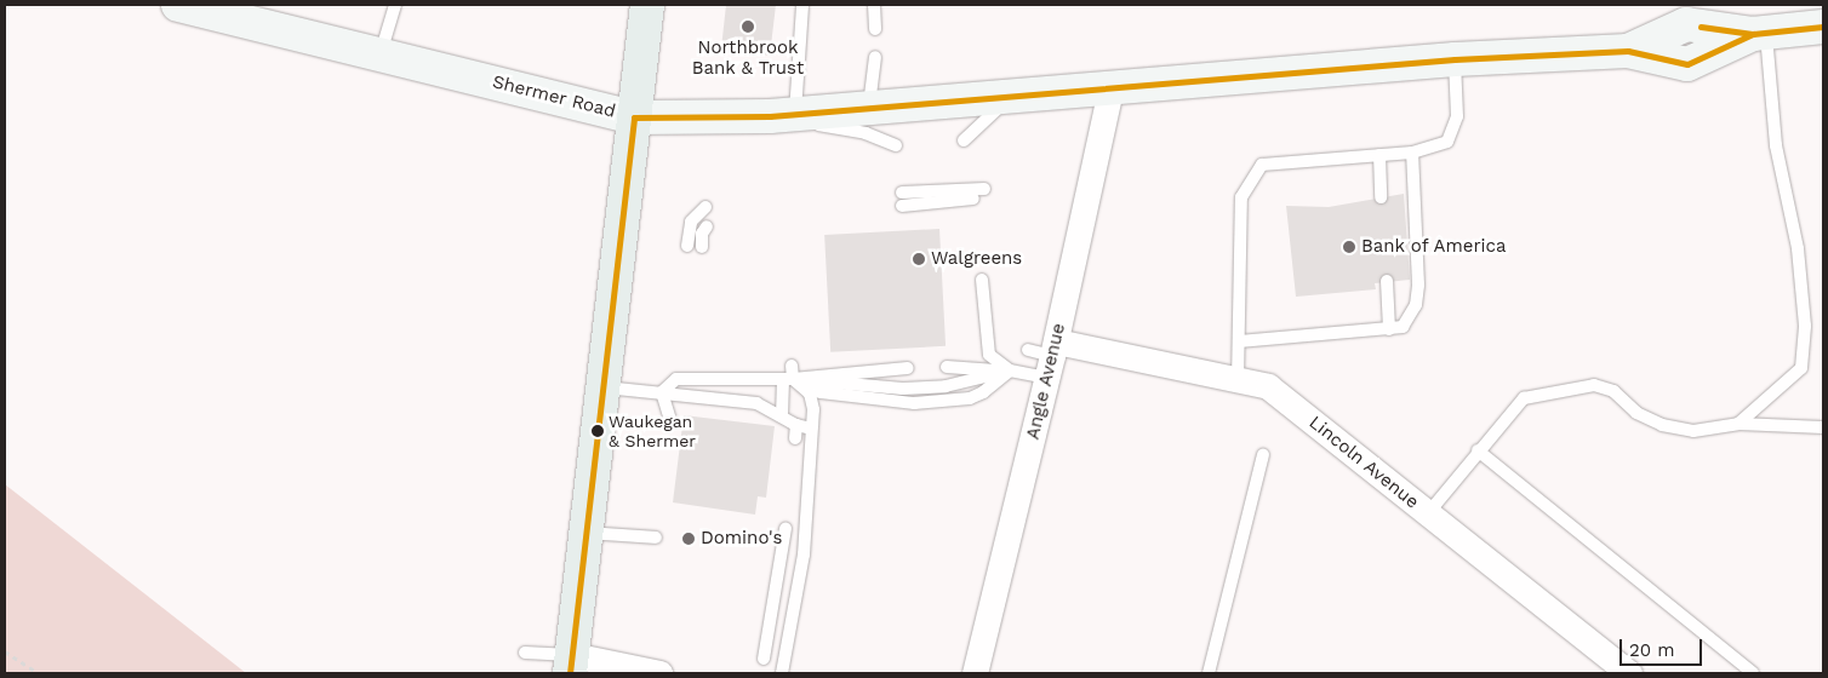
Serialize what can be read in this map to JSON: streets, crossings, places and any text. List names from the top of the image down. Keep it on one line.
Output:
{"streets":{"main road":["Shermer Road"],"street":["Angle Avenue","Lincoln Avenue"]},"crossings":[["Shermer Road","Angle Avenue"],["Angle Avenue","Lincoln Avenue"]],"places":["Northbrook Bank & Trust","Bank of America","Walgreens","Waukegan & Shermer","Domino's"],"scale_bar":"20 m"}
